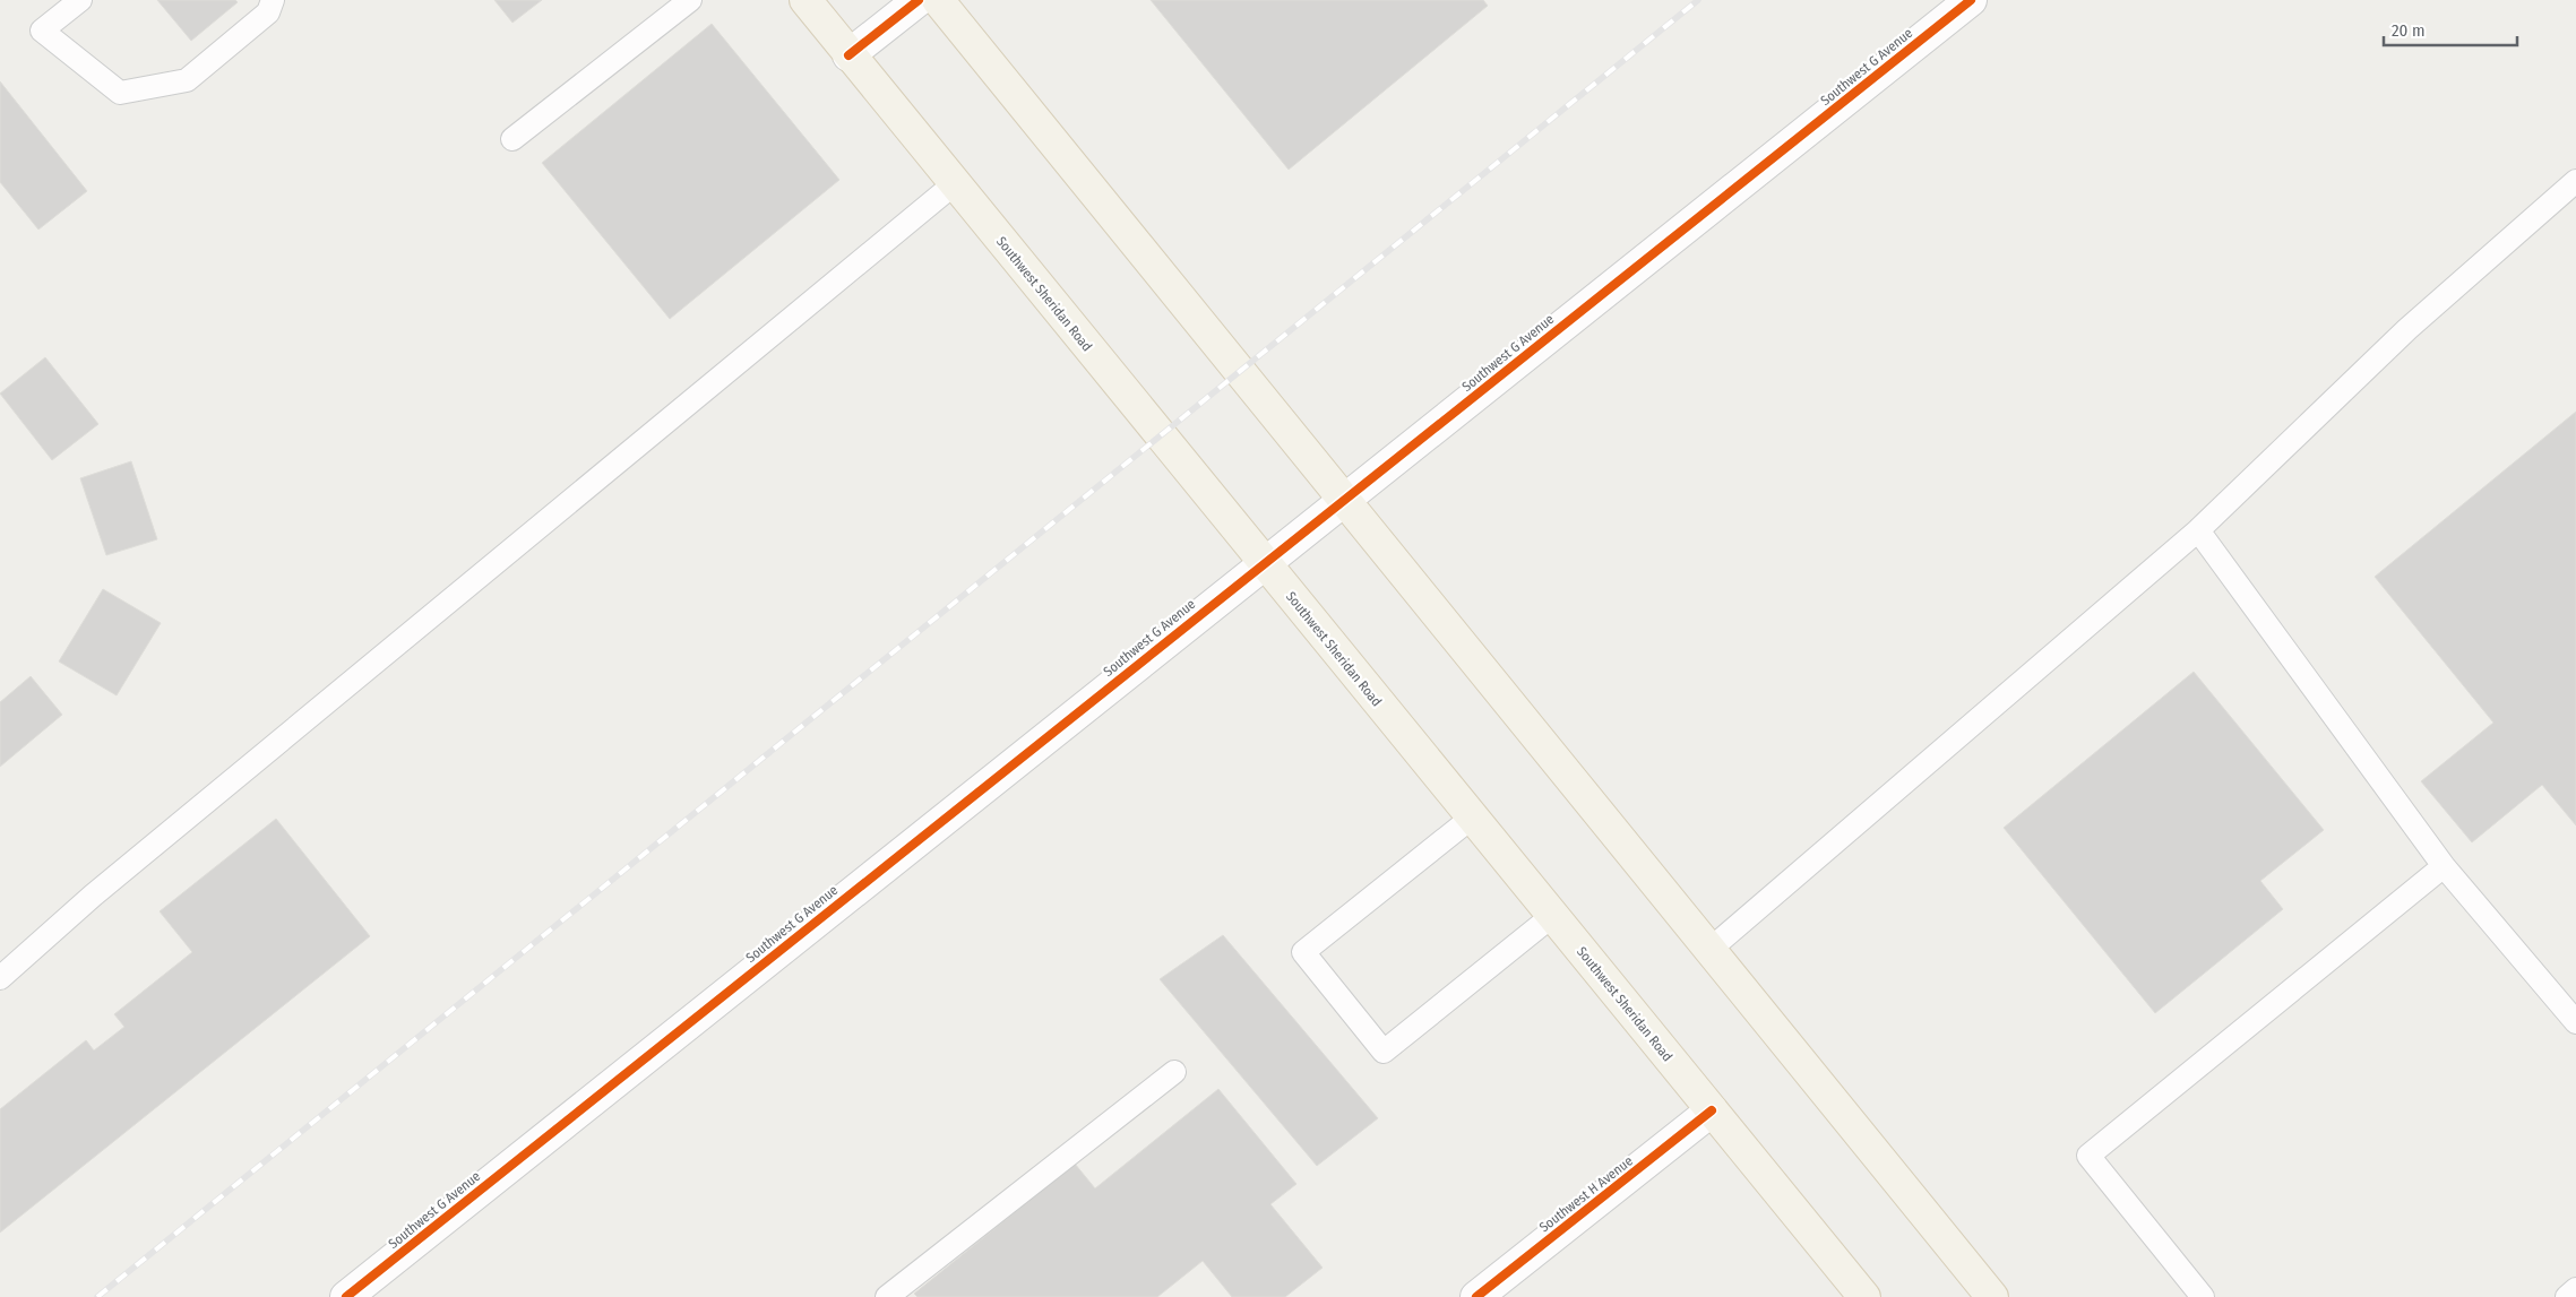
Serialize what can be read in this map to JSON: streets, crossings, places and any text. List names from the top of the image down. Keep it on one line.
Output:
{"streets":{"main road":["Southwest Sheridan Road"],"street":["Southwest G Avenue","Southwest H Avenue"]},"crossings":[["Southwest G Avenue","Southwest Sheridan Road"],["Southwest Sheridan Road","Southwest H Avenue"]],"scale_bar":"20 m"}
